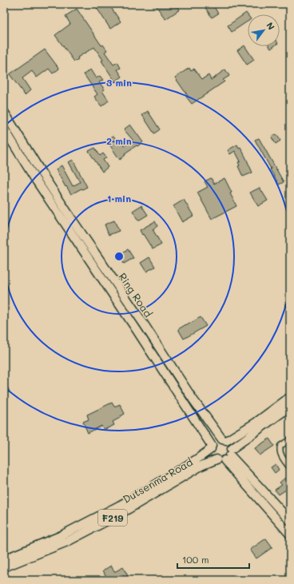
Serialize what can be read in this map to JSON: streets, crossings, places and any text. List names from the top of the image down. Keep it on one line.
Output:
{"streets":{"main road":["Ring Road","Dutsenma Road","F219"]},"crossings":[["Ring Road","Dutsenma Road"],["Ring Road","F219"],["Dutsenma Road","F219"]],"scale_bar":"100 m","north":"top right","rings":["3 min","2 min","1 min"]}
